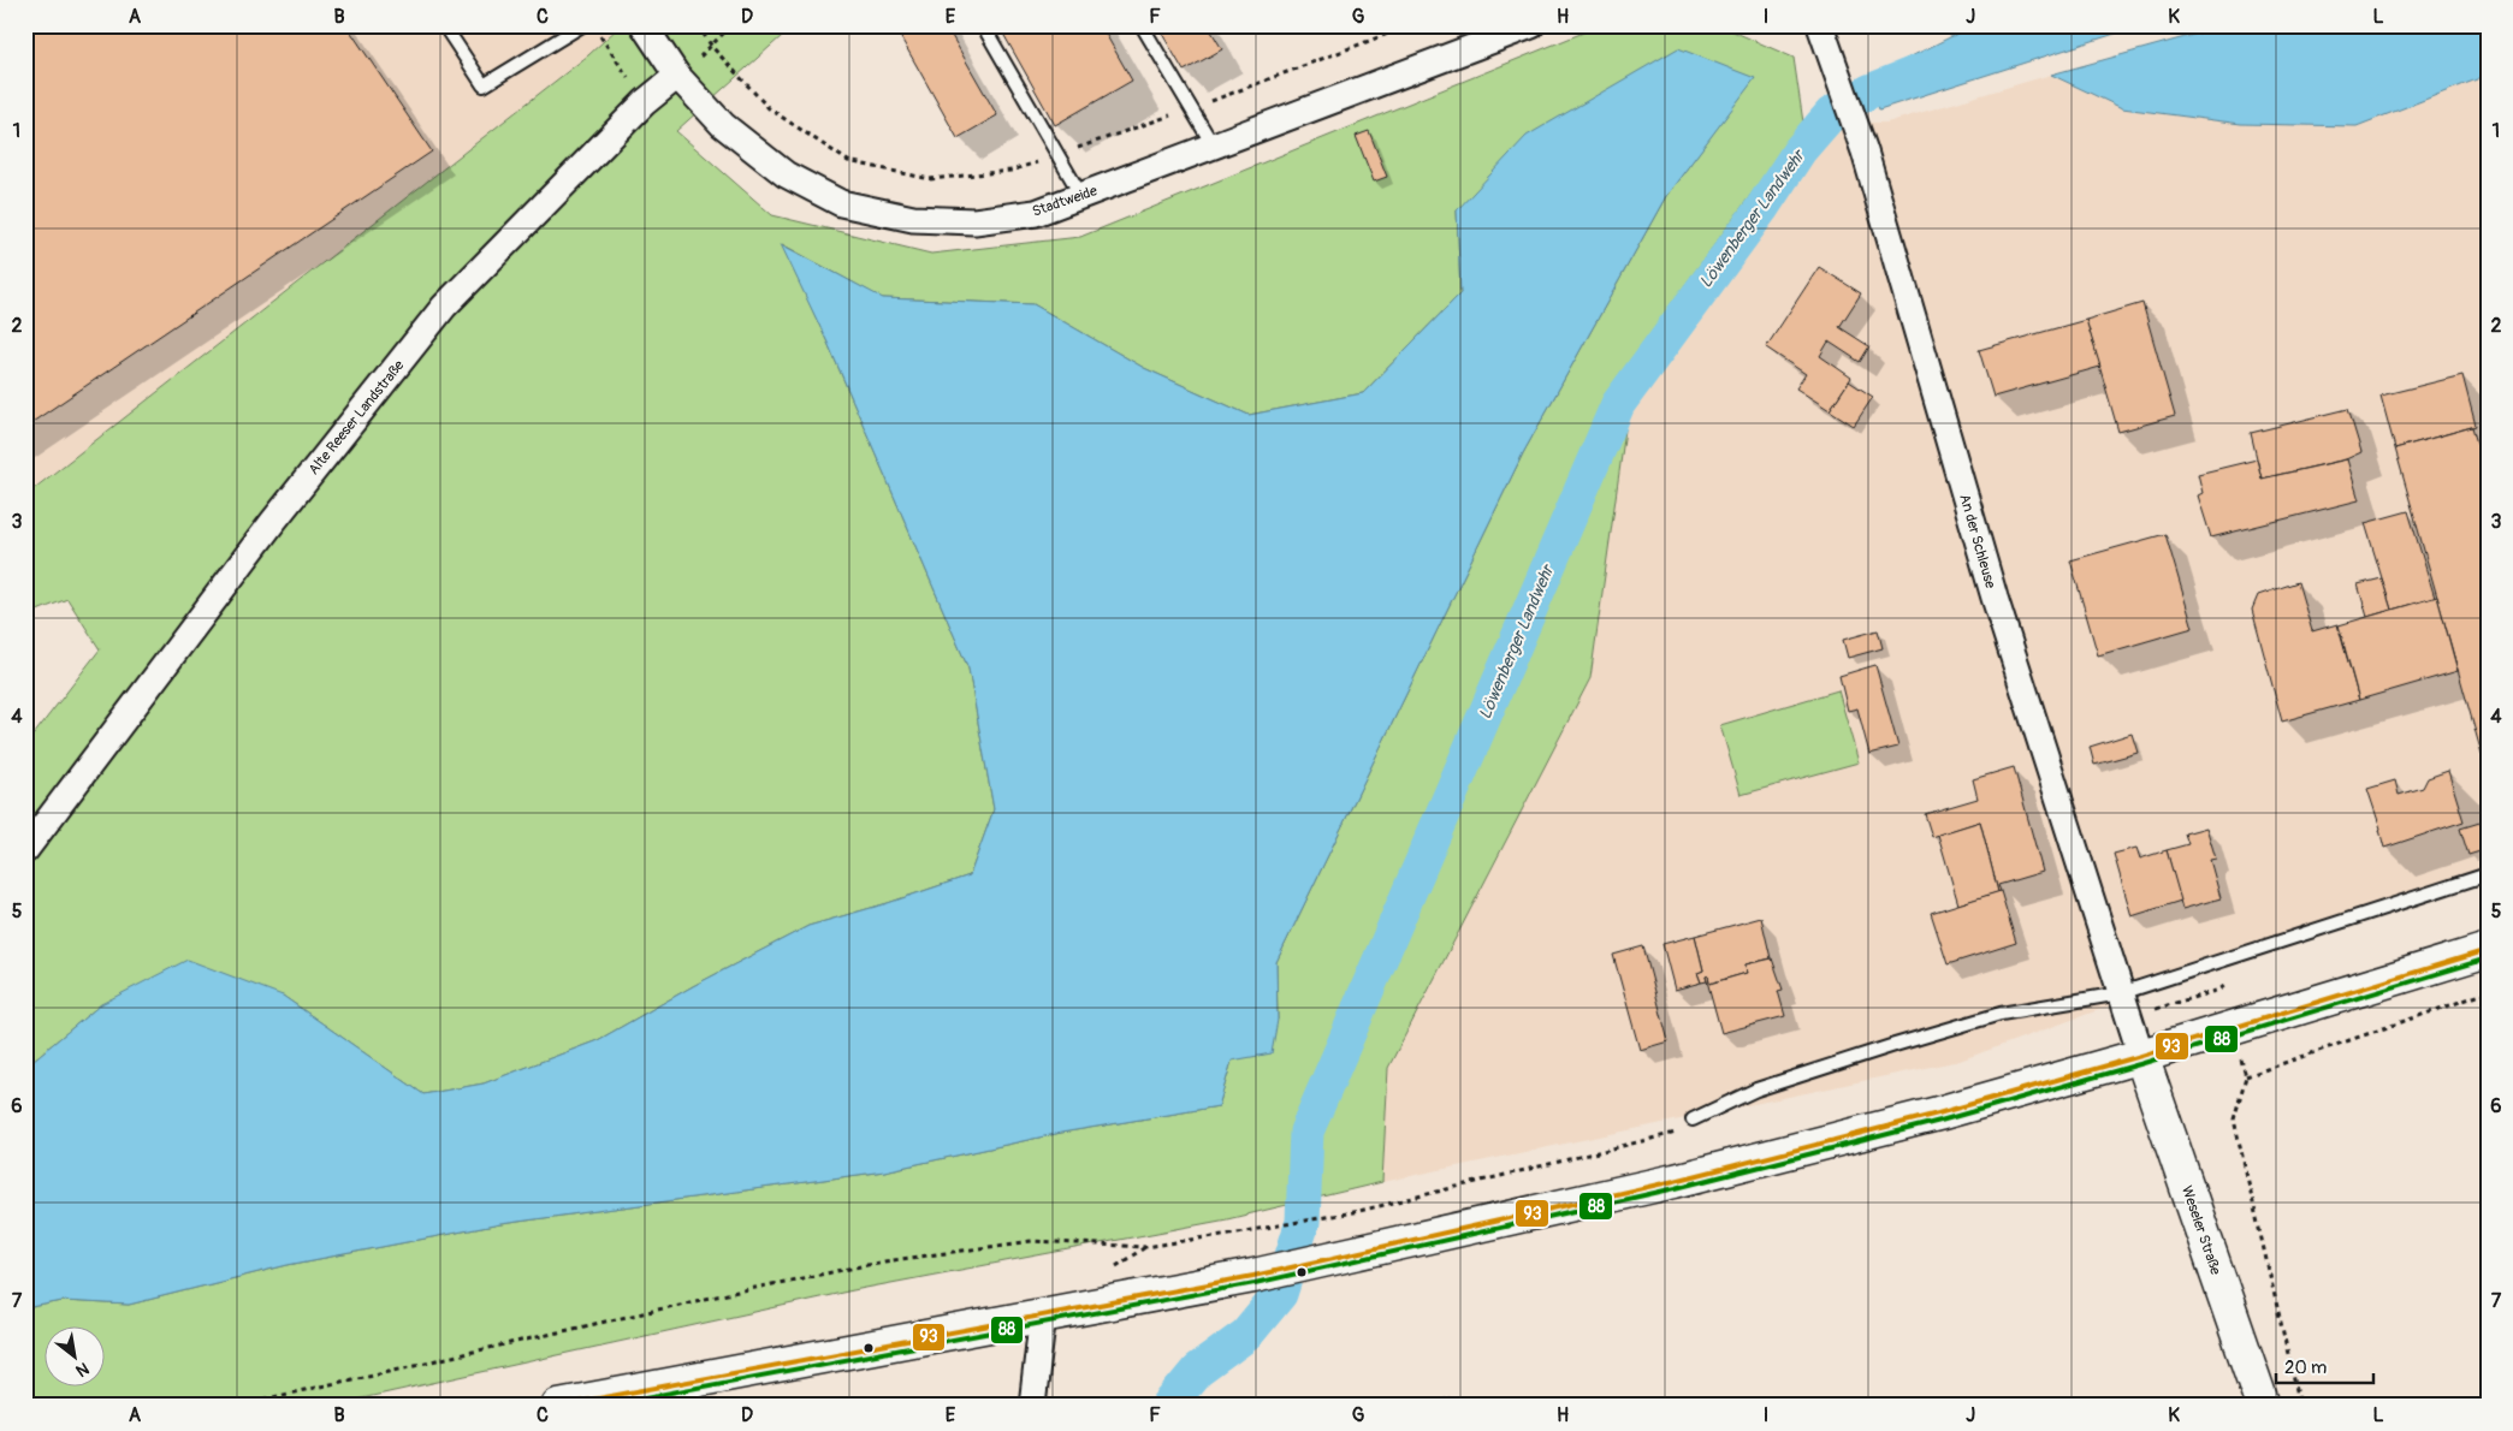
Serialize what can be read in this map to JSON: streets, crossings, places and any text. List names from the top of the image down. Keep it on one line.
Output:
{"streets":{"main road":["Weseler Straße"],"street":["Stadtweide","Alte Reeser Landstraße","An der Schleuse"]},"crossings":[["Stadtweide","Alte Reeser Landstraße"],["An der Schleuse","Weseler Straße"]],"water":["Löwenberger Landwehr"],"lines":["transit line 93","transit line 88"],"scale_bar":"20 m","north":"bottom right","grid":{"columns":["A","B","C","D","E","F","G","H","I","J","K","L"],"rows":["1","2","3","4","5","6","7"]}}
